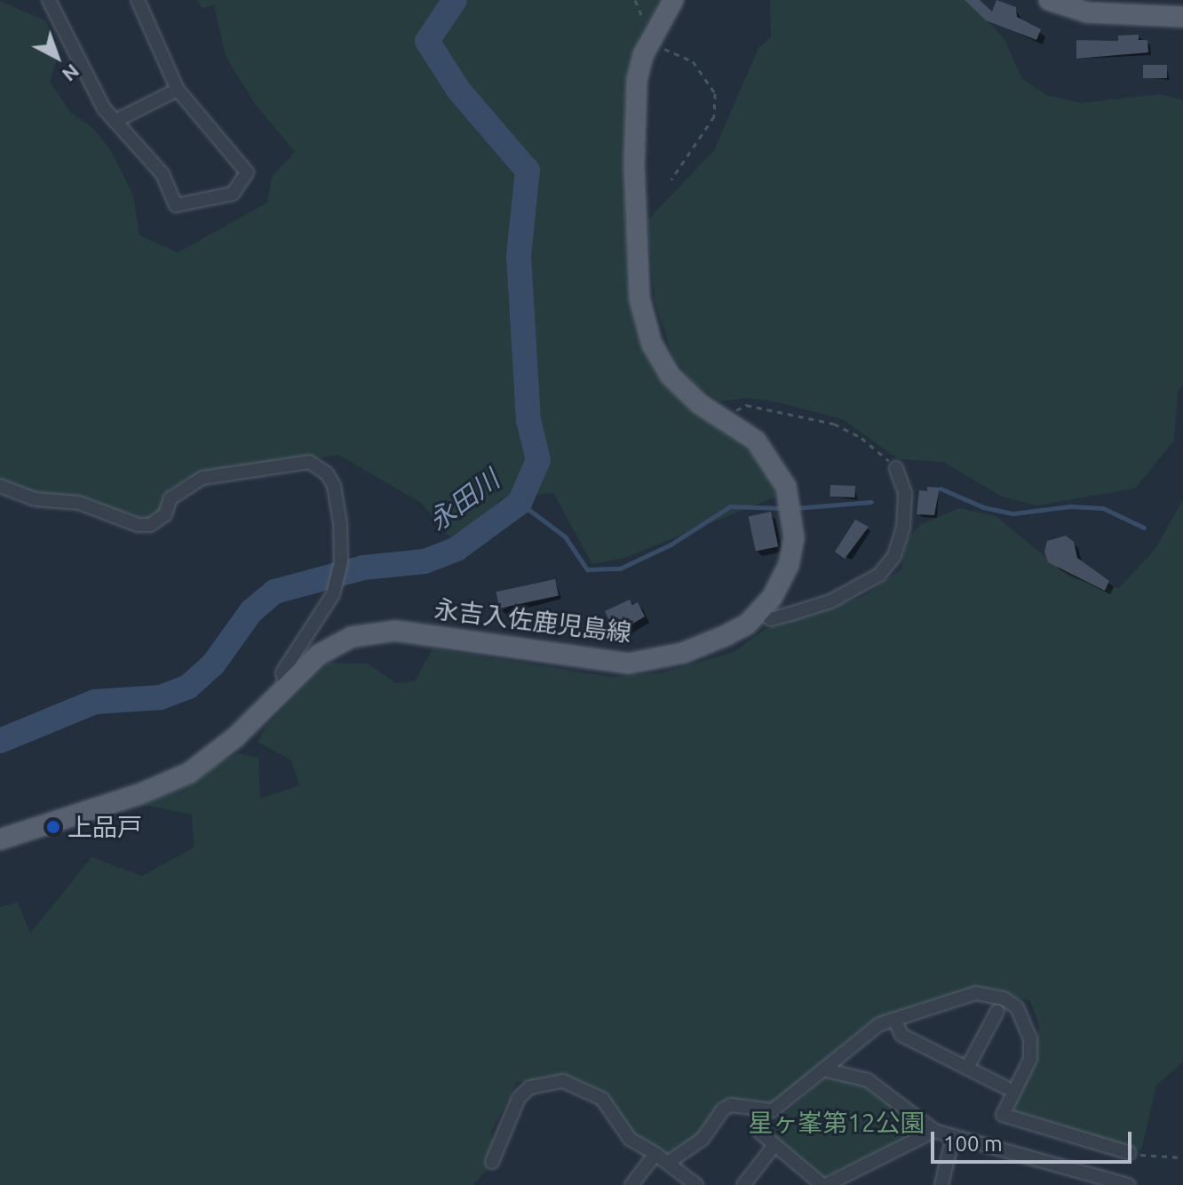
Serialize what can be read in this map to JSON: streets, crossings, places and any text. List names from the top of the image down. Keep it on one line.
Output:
{"streets":{"main road":["永吉入佐鹿児島線"]},"water":["永田川"],"parks":["星ヶ峯第12公園"],"places":["上品戸"],"scale_bar":"100 m","north":"bottom right"}
